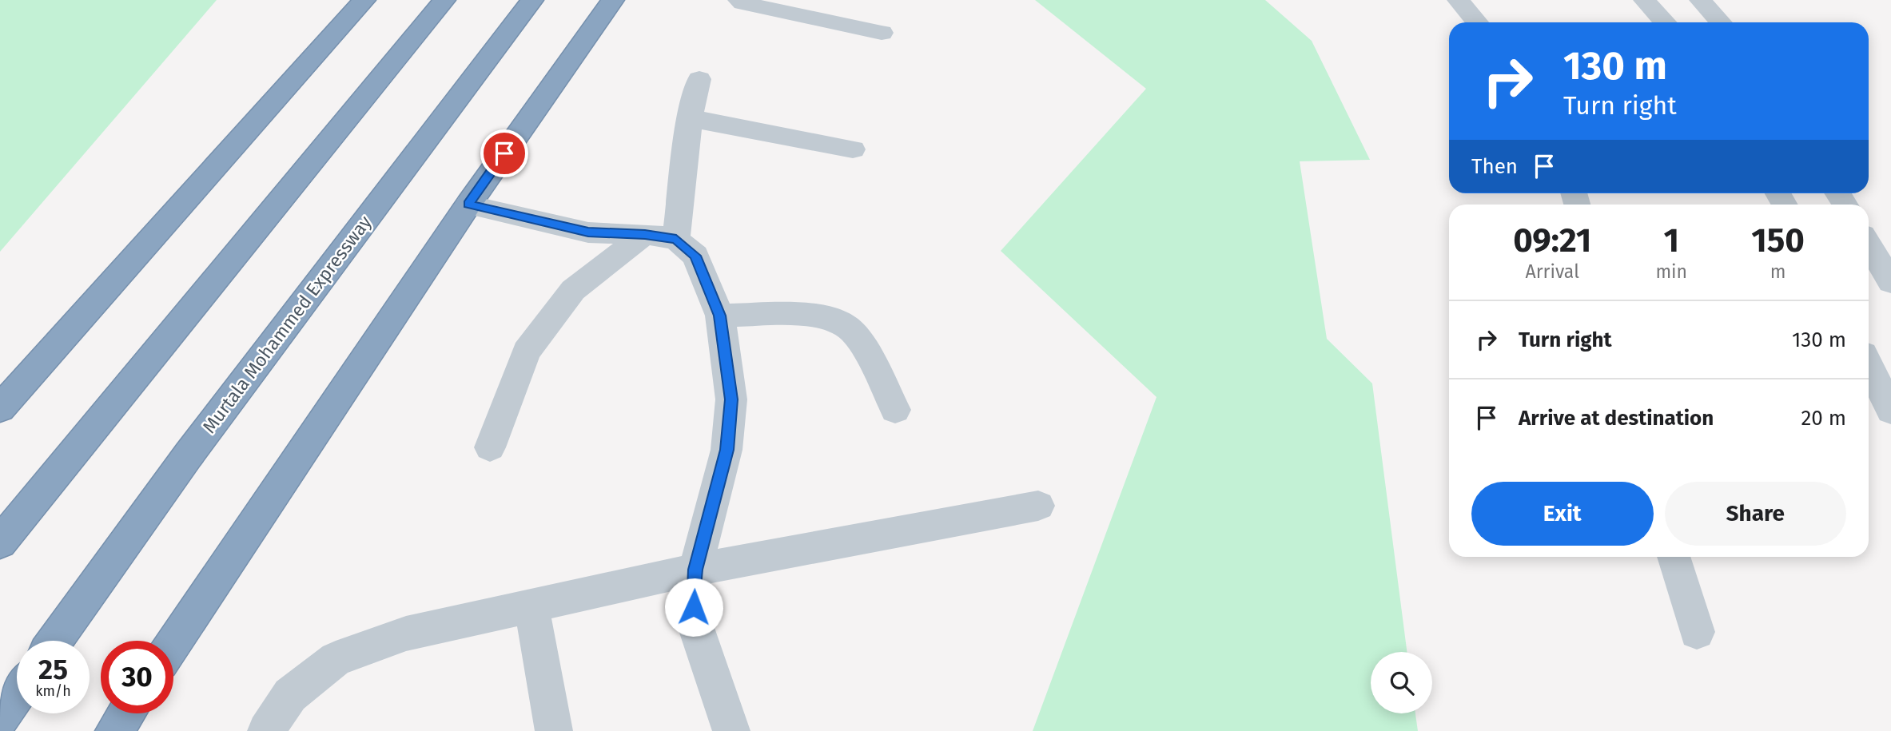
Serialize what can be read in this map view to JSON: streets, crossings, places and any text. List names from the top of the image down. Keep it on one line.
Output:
{"streets":{"highway":["Murtala Mohammed Expressway"]},"page":{"turn":["130 m","Turn right"],"then":"Then","eta":["09:21","Arrival","1","min","150","m"],"list":[{"name":"Turn right","value":"130 m"},{"name":"Arrive at destination","value":"20 m"}],"buttons":["Exit","Share"],"speed":"25 km/h","limit":"30"}}
